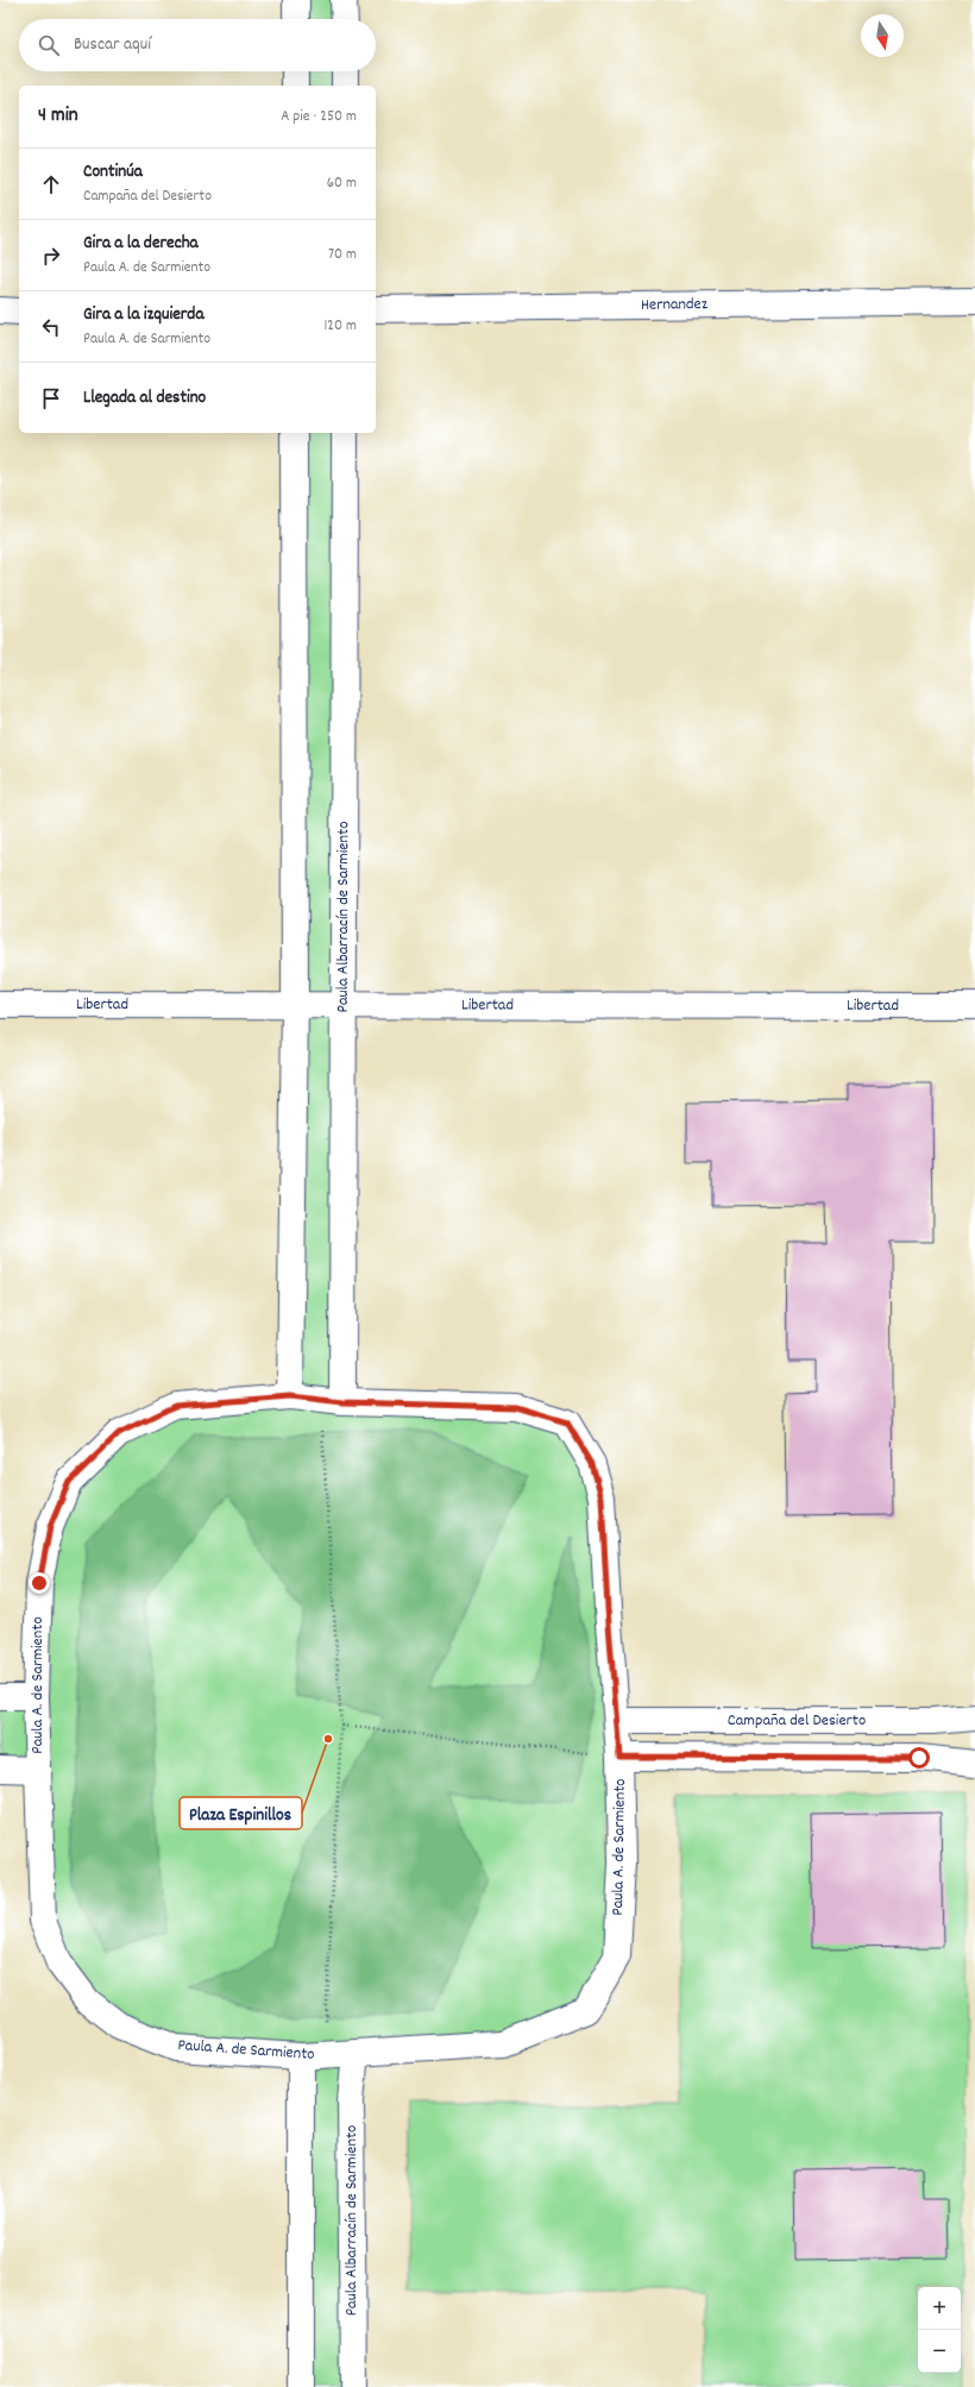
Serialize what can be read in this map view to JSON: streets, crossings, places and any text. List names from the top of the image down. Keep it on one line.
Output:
{"streets":{"street":["Hernandez","Paula Albarracín de Sarmiento","Libertad","Paula A. de Sarmiento","Campaña del Desierto"]},"crossings":[["Paula Albarracín de Sarmiento","Libertad"],["Paula Albarracín de Sarmiento","Paula A. de Sarmiento"],["Paula A. de Sarmiento","Campaña del Desierto"]],"places":["Plaza Espinillos"],"north":"bottom","page":{"search":"Buscar aquí","heading":["4 min","A pie · 250 m"],"list":[["Continúa","Campaña del Desierto","60 m"],["Gira a la derecha","Paula A. de Sarmiento","70 m"],["Gira a la izquierda","Paula A. de Sarmiento","120 m"],"Llegada al destino"],"map_buttons":["+","−"]}}
